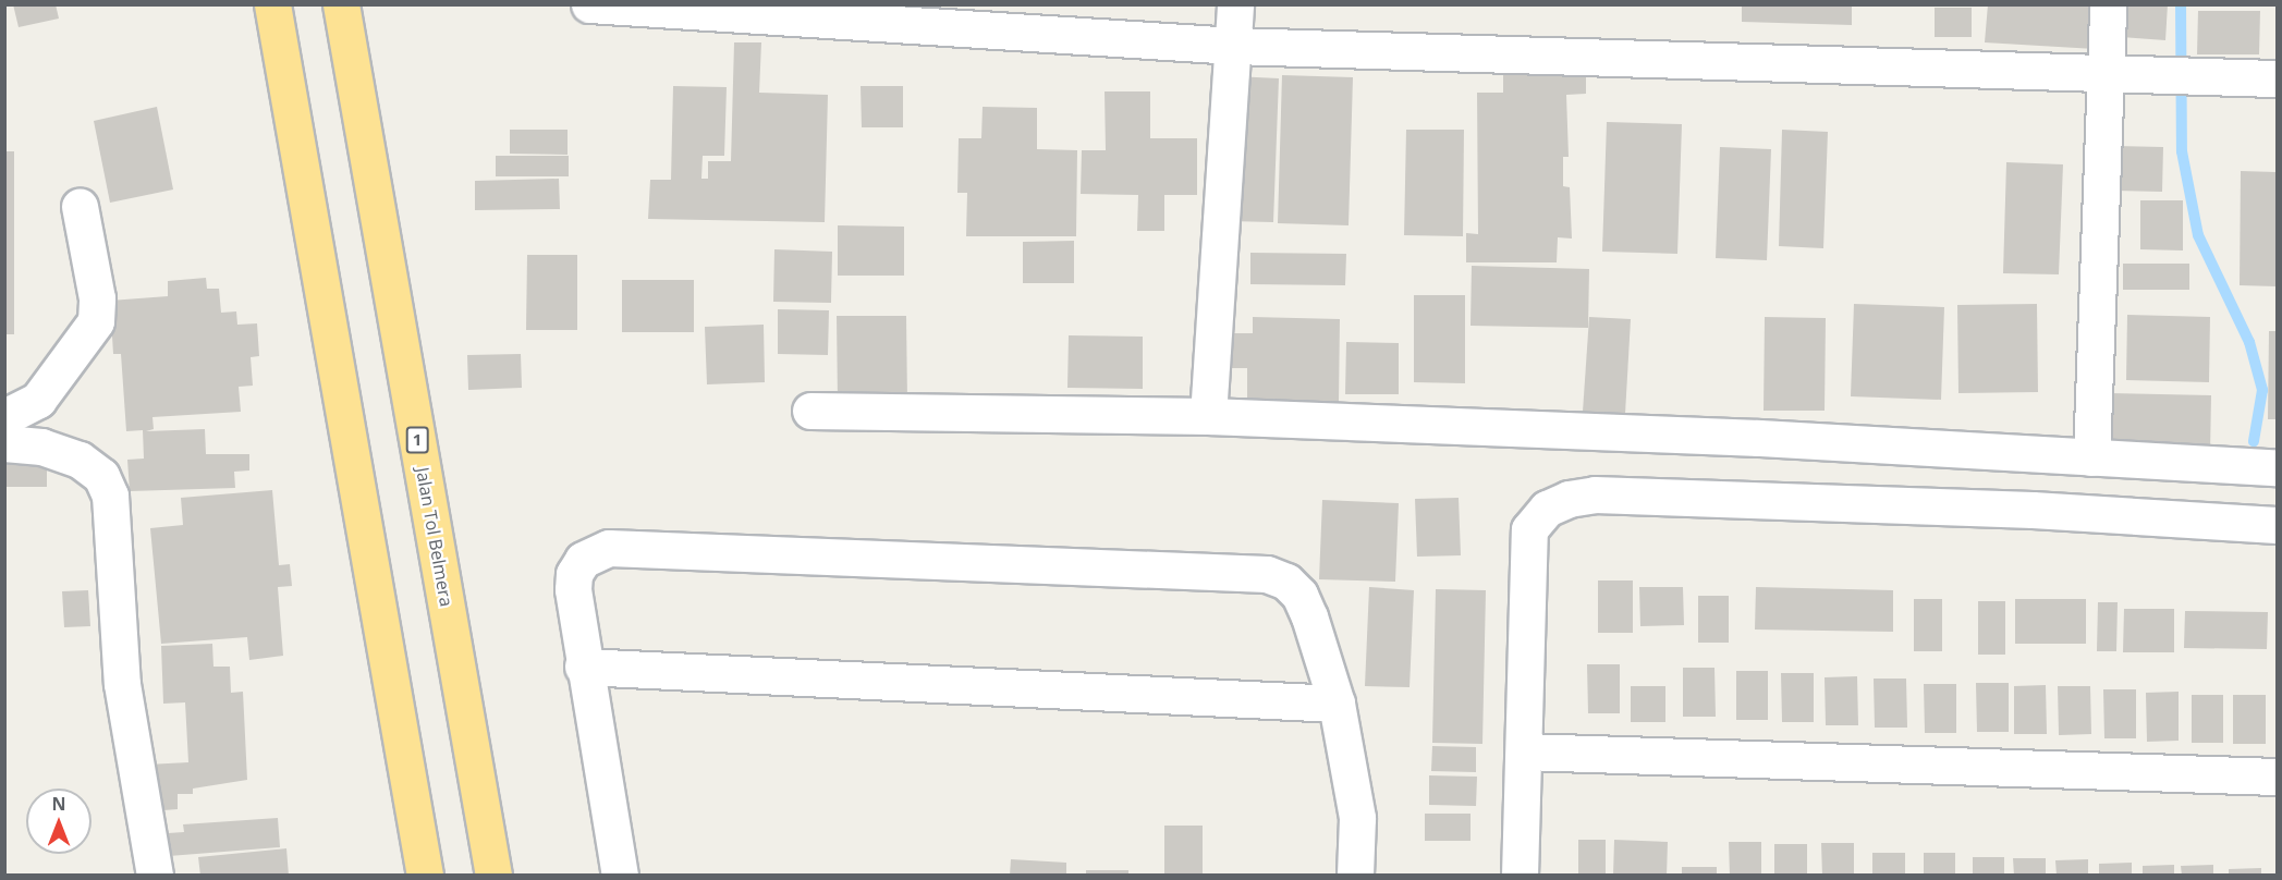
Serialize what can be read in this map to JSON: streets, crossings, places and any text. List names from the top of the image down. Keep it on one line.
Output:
{"streets":{"highway":["1","Jalan Tol Belmera"]},"north":"top"}
